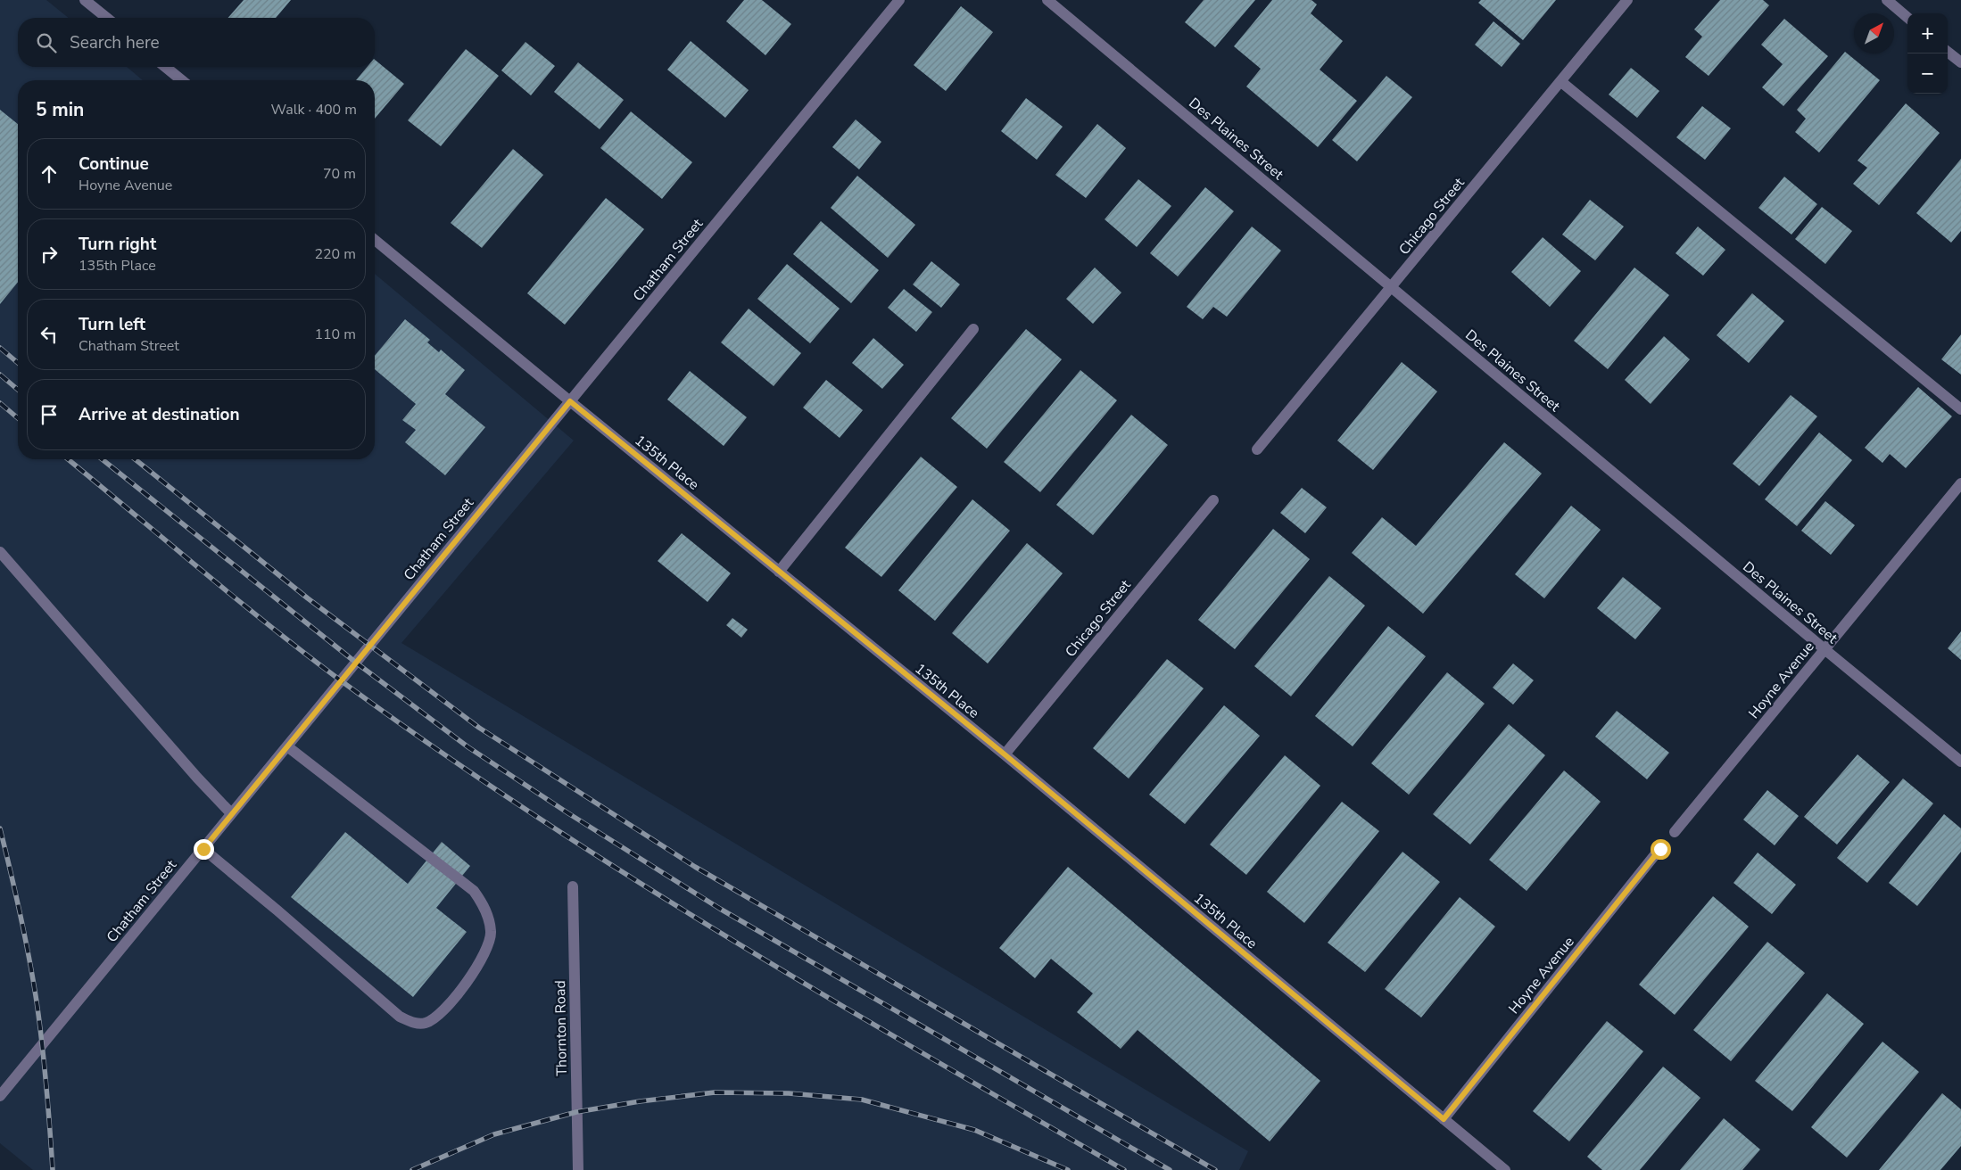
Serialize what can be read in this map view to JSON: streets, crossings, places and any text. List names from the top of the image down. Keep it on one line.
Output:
{"streets":{"street":["Des Plaines Street","Chicago Street","Chatham Street","135th Place","Hoyne Avenue","Thornton Road"]},"crossings":[["Des Plaines Street","Chicago Street"],["Des Plaines Street","Hoyne Avenue"],["Chicago Street","135th Place"],["Chatham Street","135th Place"],["135th Place","Hoyne Avenue"]],"north":"top right","page":{"map_buttons":["+","−"],"search":"Search here","heading":["5 min","Walk · 400 m"],"list":[["Continue","Hoyne Avenue","70 m"],["Turn right","135th Place","220 m"],["Turn left","Chatham Street","110 m"],"Arrive at destination"]}}
